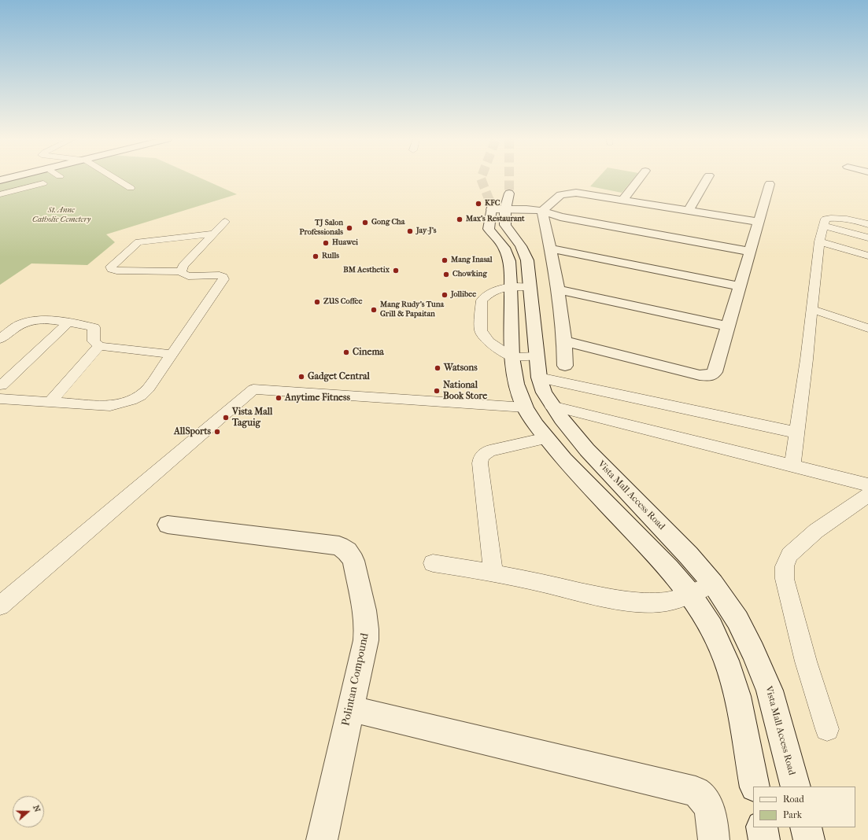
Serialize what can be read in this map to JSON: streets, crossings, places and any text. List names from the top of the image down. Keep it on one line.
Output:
{"streets":{"street":["Vista Mall Access Road","Polintan Compound"]},"parks":["St. Anne Catholic Cemetery"],"places":["KFC","Max's Restaurant","Gong Cha","TJ Salon Professionals","Jay-J's","Huawei","Rulls","Mang Inasal","BM Aesthetix","Chowking","Jollibee","ZUS Coffee","Mang Rudy's Tuna Grill & Papaitan","Cinema","Watsons","Gadget Central","National Book Store","Anytime Fitness","Vista Mall Taguig","AllSports"],"legend":["Road","Park"],"north":"right"}
